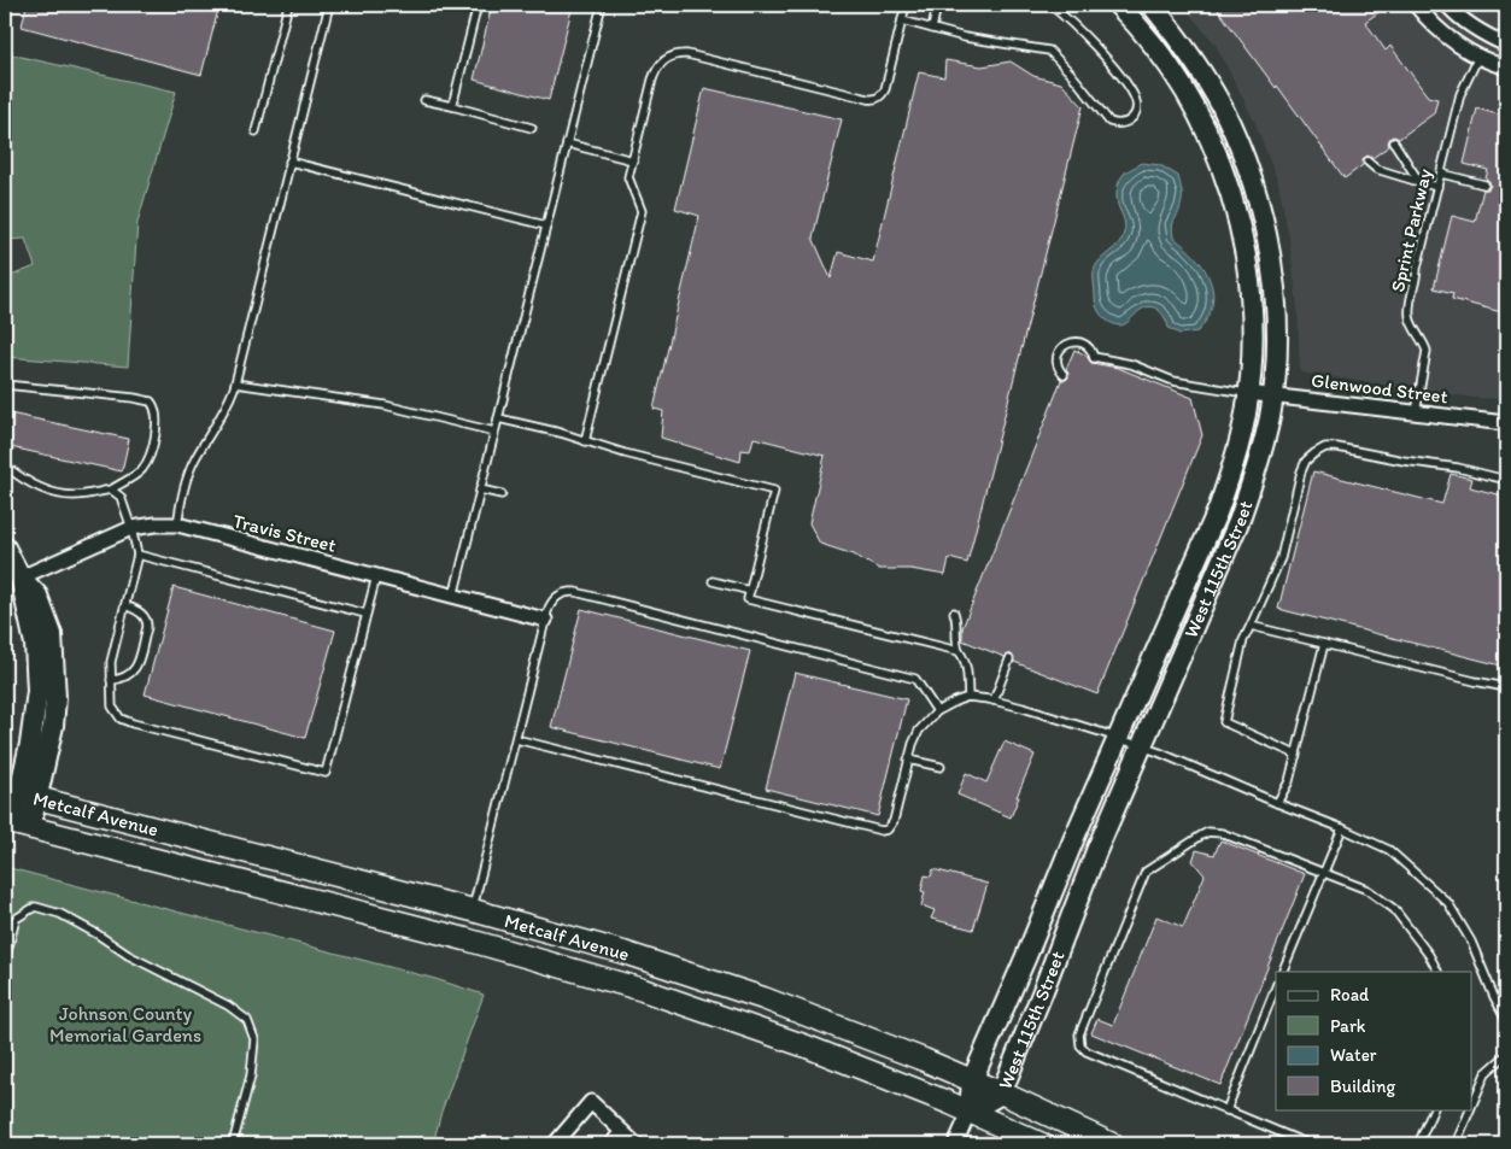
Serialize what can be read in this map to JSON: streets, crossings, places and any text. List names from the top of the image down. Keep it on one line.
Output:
{"streets":{"main road":["Metcalf Avenue"],"street":["Glenwood Street","Travis Street","West 115th Street"],"lane":["Sprint Parkway"]},"crossings":[["Sprint Parkway","Glenwood Street"],["Glenwood Street","West 115th Street"],["West 115th Street","Metcalf Avenue"]],"parks":["Johnson County Memorial Gardens"],"legend":["Road","Park","Water","Building"]}
